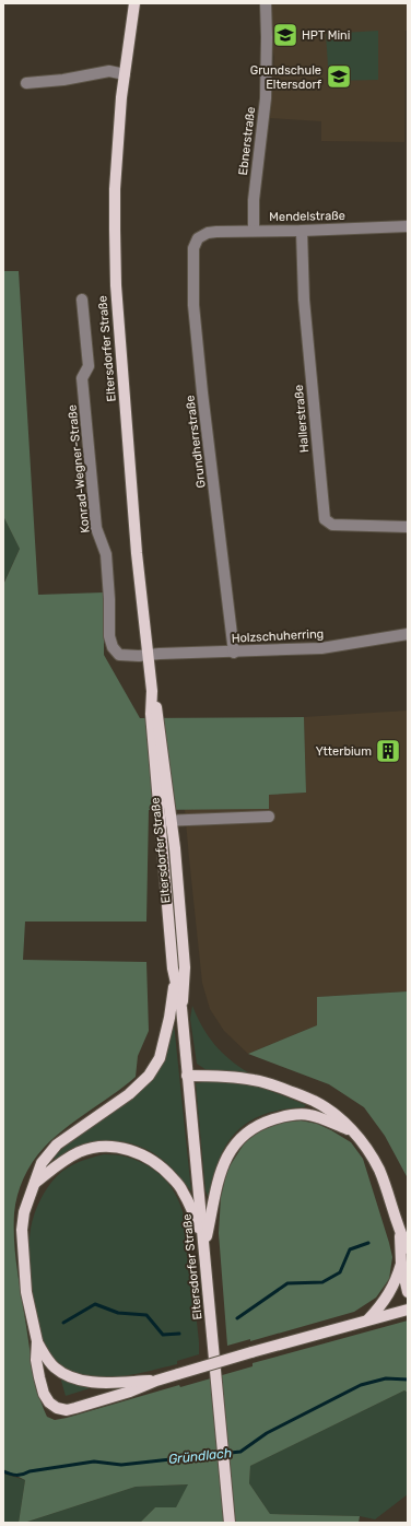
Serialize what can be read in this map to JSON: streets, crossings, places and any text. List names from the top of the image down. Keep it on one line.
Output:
{"streets":{"main road":["Eltersdorfer Straße"],"street":["Ebnerstraße","Mendelstraße","Hallerstraße","Grundherrstraße","Konrad-Wegner-Straße","Holzschuherring"]},"crossings":[["Ebnerstraße","Mendelstraße"],["Mendelstraße","Hallerstraße"],["Mendelstraße","Grundherrstraße"],["Eltersdorfer Straße","Konrad-Wegner-Straße"],["Eltersdorfer Straße","Holzschuherring"],["Grundherrstraße","Holzschuherring"],["Konrad-Wegner-Straße","Holzschuherring"]],"water":["Gründlach"],"places":{"school or university":["HPT Mini","Grundschule Eltersdorf"],"building":["Ytterbium"]}}
